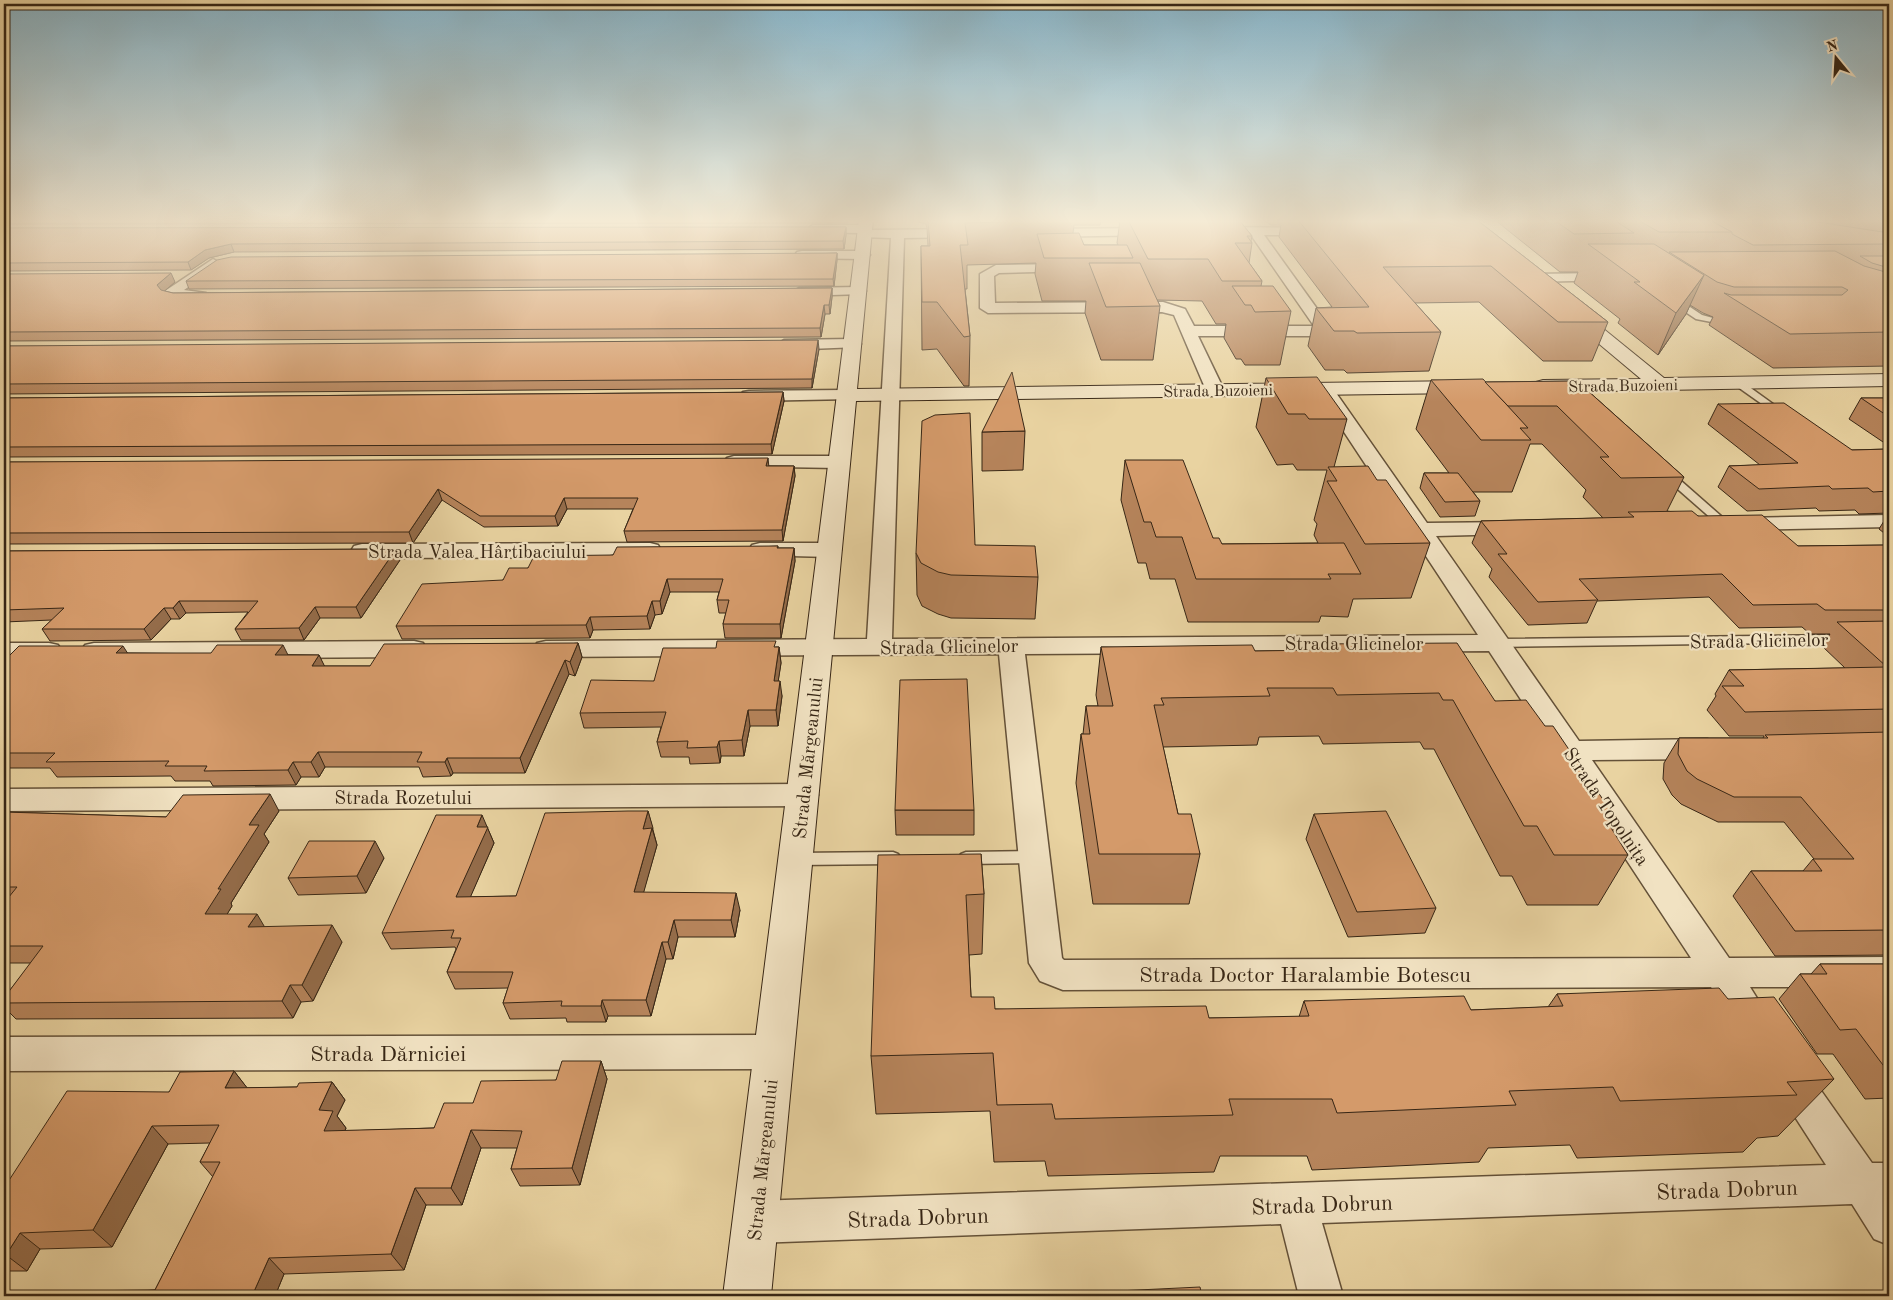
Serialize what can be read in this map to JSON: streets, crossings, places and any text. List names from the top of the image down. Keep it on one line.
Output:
{"streets":{"street":["Strada Buzoieni","Strada Valea Hârtibaciului","Strada Glicinelor","Strada Mărgeanului","Strada Rozetului","Strada Topolnița","Strada Doctor Haralambie Botescu","Strada Dărniciei","Strada Dobrun"]},"crossings":[["Strada Buzoieni","Strada Mărgeanului"],["Strada Buzoieni","Strada Topolnița"],["Strada Glicinelor","Strada Mărgeanului"],["Strada Glicinelor","Strada Topolnița"],["Strada Glicinelor","Strada Doctor Haralambie Botescu"],["Strada Mărgeanului","Strada Rozetului"],["Strada Mărgeanului","Strada Dărniciei"],["Strada Mărgeanului","Strada Dobrun"],["Strada Topolnița","Strada Doctor Haralambie Botescu"],["Strada Topolnița","Strada Dobrun"]],"north":"top"}
